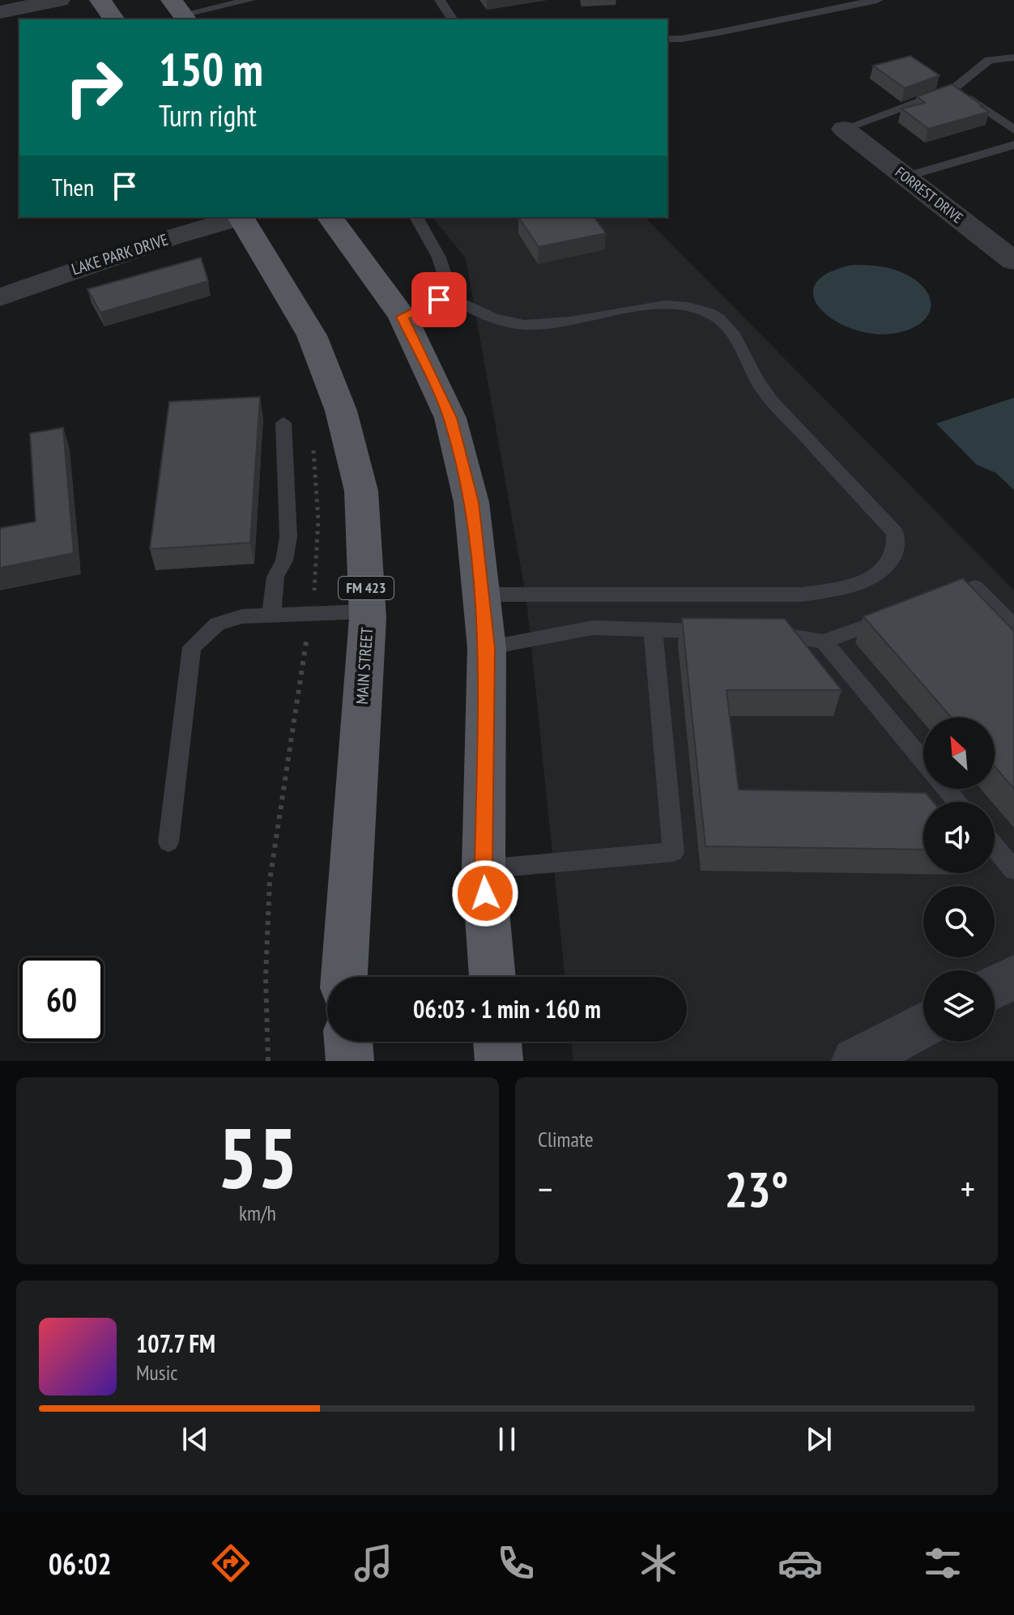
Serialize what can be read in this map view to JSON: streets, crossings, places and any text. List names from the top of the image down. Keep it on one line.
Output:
{"streets":{"main road":["FM 423","MAIN STREET"],"street":["FORREST DRIVE","LAKE PARK DRIVE"]},"north":"top left","page":{"turn":["150 m","Turn right"],"then":"Then","limit":"60","trip":"06:03 · 1 min · 160 m","tile":[["55","km/h"],"Climate"],"heat":["−","23°","+"],"song":["107.7 FM","Music"],"tabs":"06:02"}}
